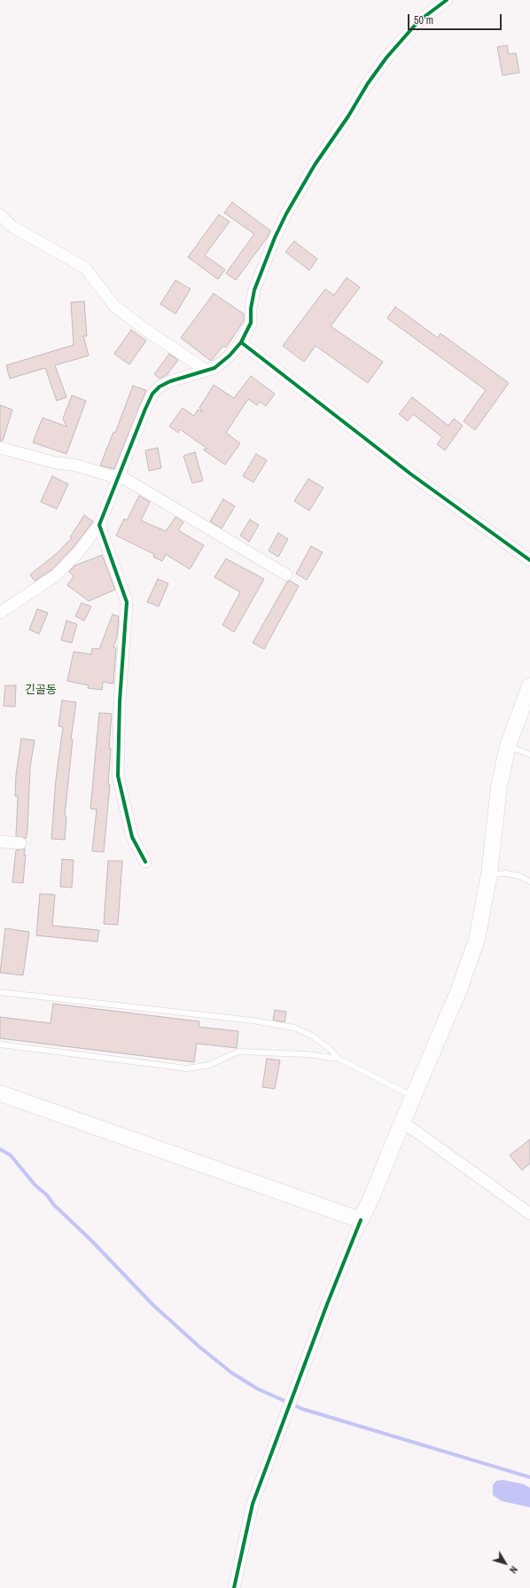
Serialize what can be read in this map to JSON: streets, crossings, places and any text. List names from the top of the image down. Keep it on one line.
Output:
{"districts":["긴골동"],"scale_bar":"50 m","north":"bottom right"}
